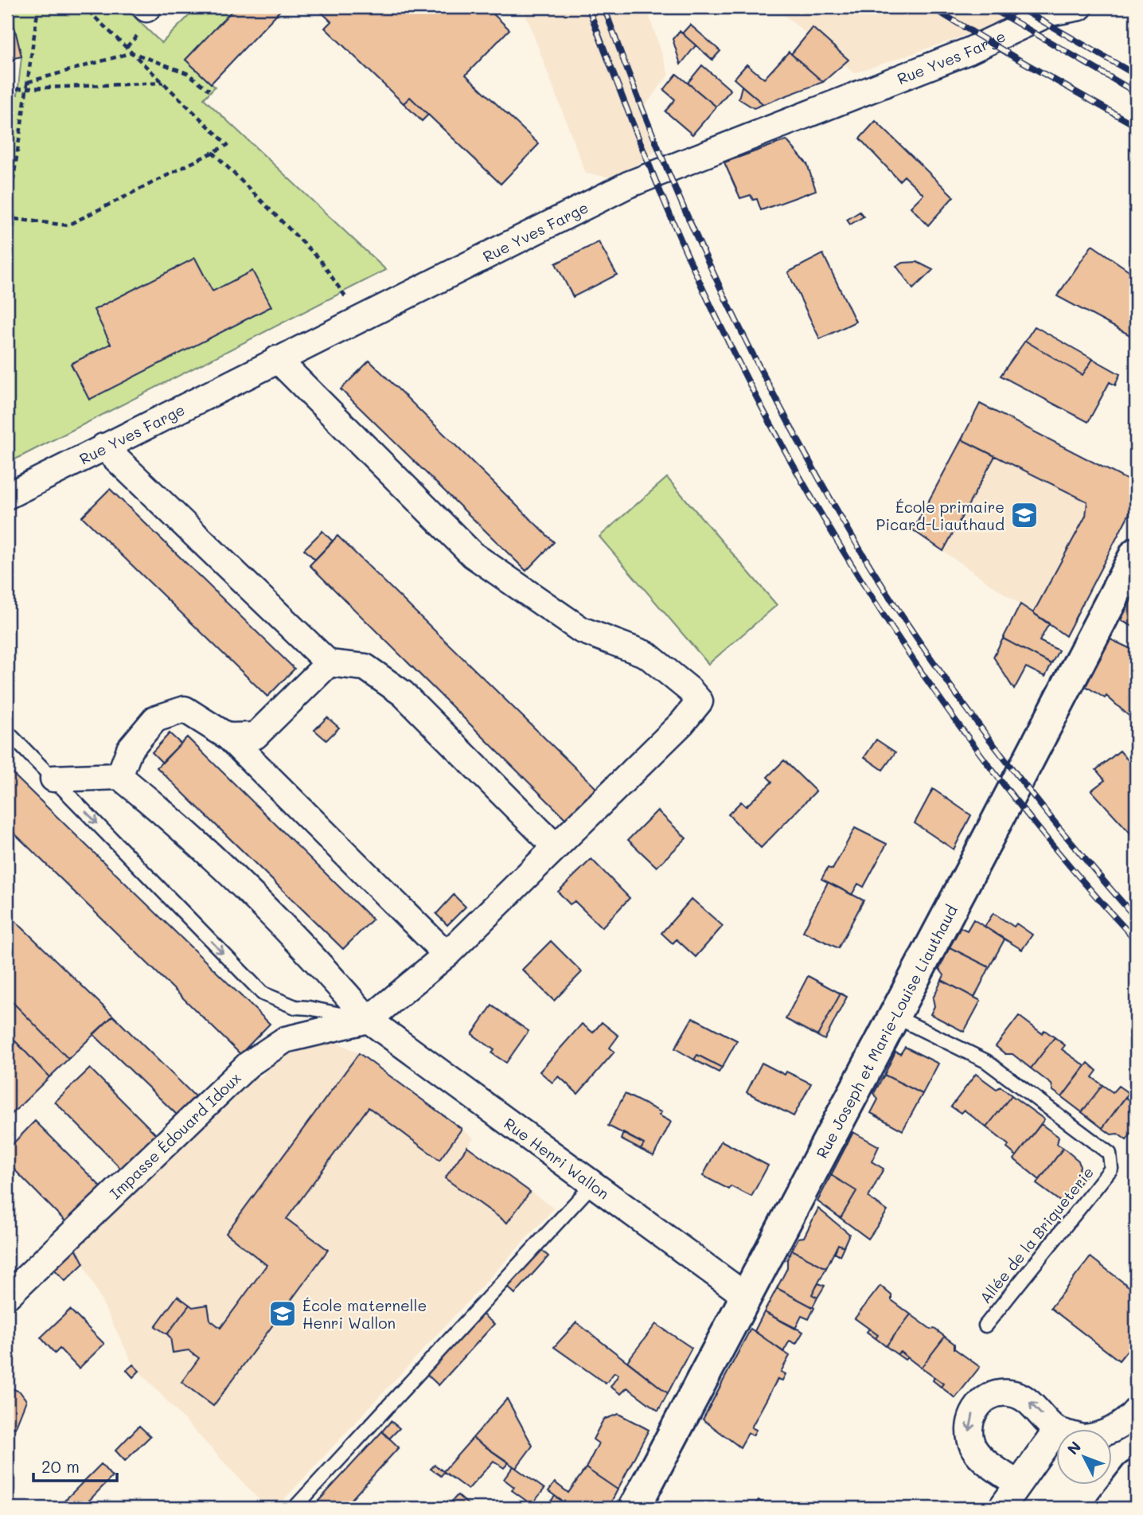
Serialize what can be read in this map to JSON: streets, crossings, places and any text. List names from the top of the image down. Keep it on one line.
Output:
{"streets":{"main road":["Rue Joseph et Marie-Louise Liauthaud"],"street":["Rue Yves Farge","Impasse Édouard Idoux","Rue Henri Wallon"],"lane":["Allée de la Briqueterie"]},"crossings":[["Rue Joseph et Marie-Louise Liauthaud","Rue Henri Wallon"],["Rue Joseph et Marie-Louise Liauthaud","Allée de la Briqueterie"],["Impasse Édouard Idoux","Rue Henri Wallon"]],"places":{"school or university":["École primaire Picard-Liauthaud","École maternelle Henri Wallon"]},"scale_bar":"20 m","north":"top left"}
